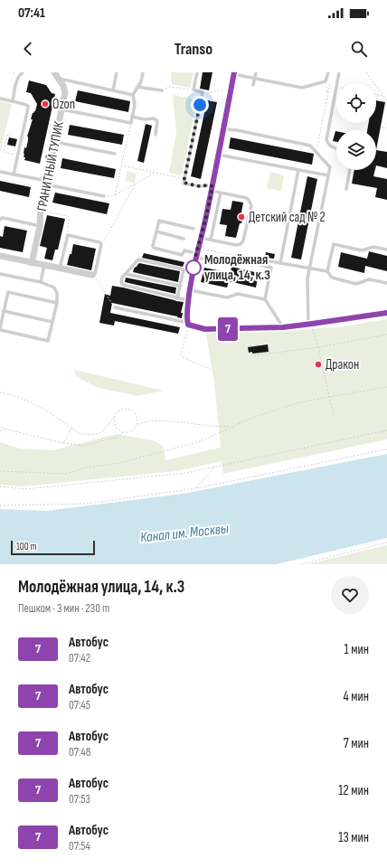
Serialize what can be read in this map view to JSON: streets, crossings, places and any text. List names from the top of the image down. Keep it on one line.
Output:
{"streets":{"street":["ГРАНИТНЫЙ ТУПИК"]},"water":["Канал им. Москвы"],"places":["Ozon","Детский сад № 2","Молодёжная улица, 14, к.3","Дракон"],"lines":["bus line 7"],"scale_bar":"100 m","page":{"status":"07:41","header":"Transo","on_map":"7","scale":"100 m","heading":["Молодёжная улица, 14, к.3","Пешком · 3 мин · 230 m"],"list":[{"mark":"7","name":"Автобус","note":"07:42","value":"1 мин"},{"mark":"7","name":"Автобус","note":"07:45","value":"4 мин"},{"mark":"7","name":"Автобус","note":"07:48","value":"7 мин"},{"mark":"7","name":"Автобус","note":"07:53","value":"12 мин"},{"mark":"7","name":"Автобус","note":"07:54","value":"13 мин"}]}}
